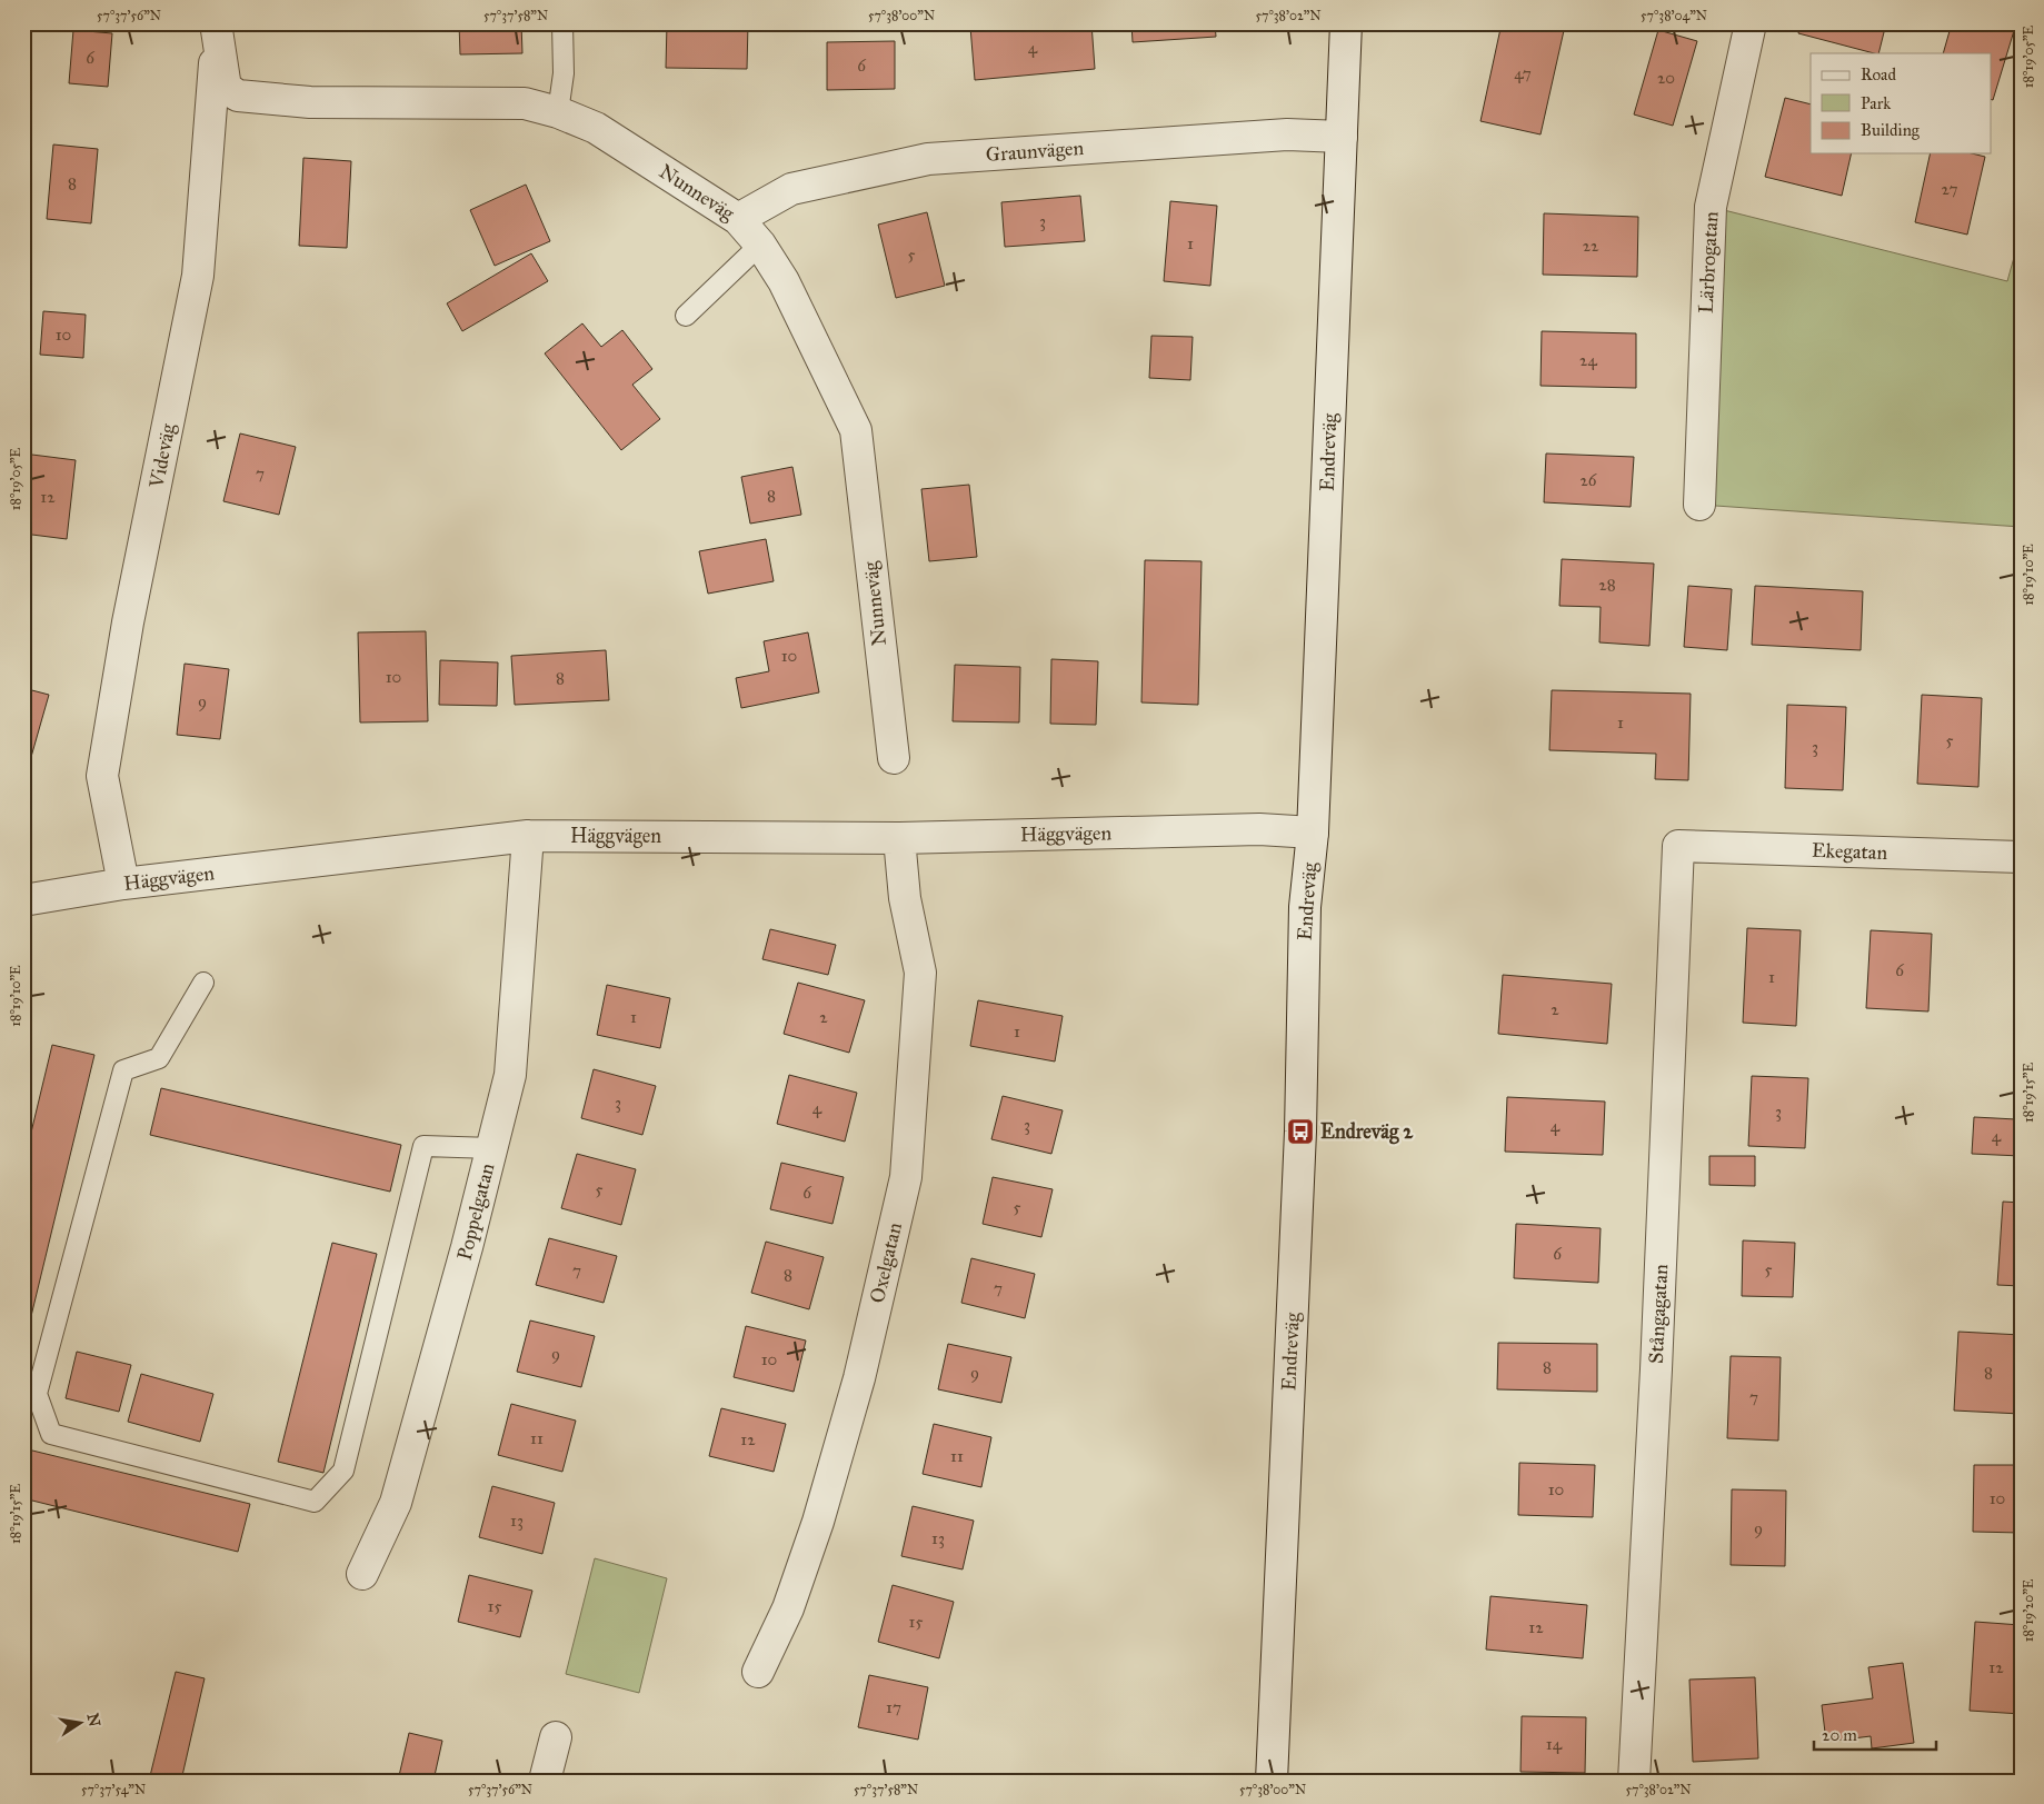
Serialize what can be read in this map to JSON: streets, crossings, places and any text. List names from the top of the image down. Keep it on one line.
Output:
{"streets":{"street":["Graunvägen","Nunneväg","Lärbrogatan","Endreväg","Videväg","Häggvägen","Ekegatan","Poppelgatan","Oxelgatan","Stångagatan"]},"crossings":[["Graunvägen","Nunneväg"],["Graunvägen","Endreväg"],["Nunneväg","Videväg"],["Endreväg","Häggvägen"],["Videväg","Häggvägen"],["Häggvägen","Poppelgatan"],["Häggvägen","Oxelgatan"],["Ekegatan","Stångagatan"]],"places":{"bus stop":["Endreväg 2"]},"house_numbers":["4","6","6","47","20","8","27","3","1","22","5","10","24","7","26","8","12","28","10","10","8","9","1","5","3","6","1","2","1","2","1","3","4","3","3","4","4","5","6","5","6","5","7","8","7","9","10","8","9","8","7","11","12","11","10","10","13","9","13","15","15","12","12","17","14"],"legend":["Road","Park","Building"],"scale_bar":"20 m","north":"right","coordinates":["57°37'56\"N","57°37'58\"N","57°38'00\"N","57°38'02\"N","57°38'04\"N","18°19'05\"E","18°19'10\"E","18°19'15\"E","18°19'20\"E","57°37'54\"N"]}
